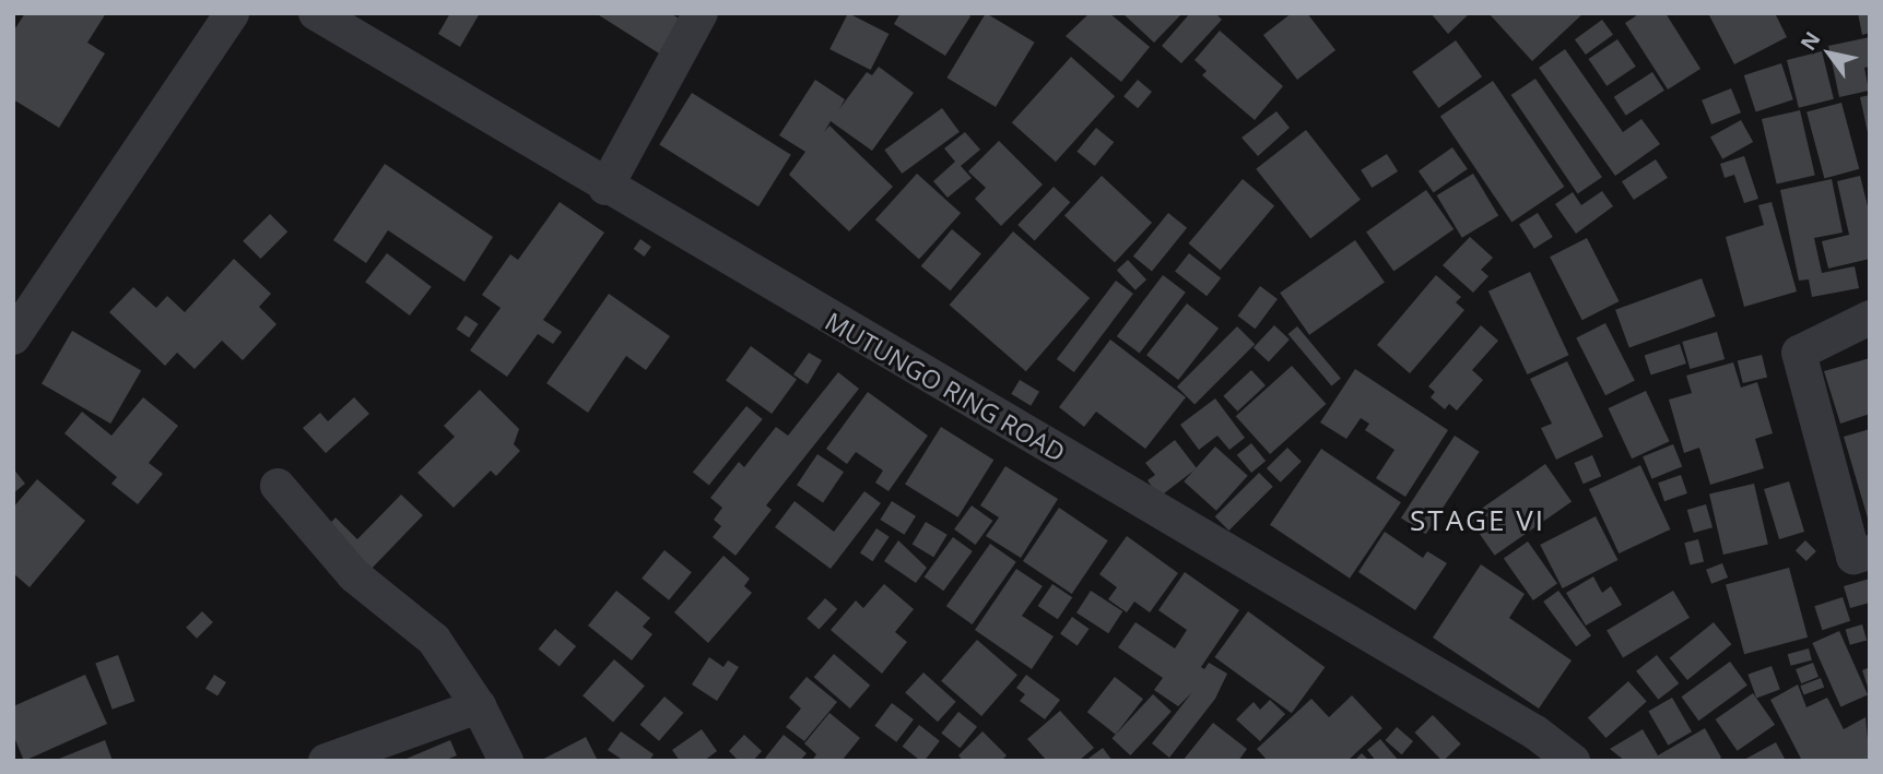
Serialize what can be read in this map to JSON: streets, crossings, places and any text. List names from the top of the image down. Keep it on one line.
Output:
{"streets":{"street":["MUTUNGO RING ROAD"]},"districts":["STAGE VI"],"north":"top left"}
